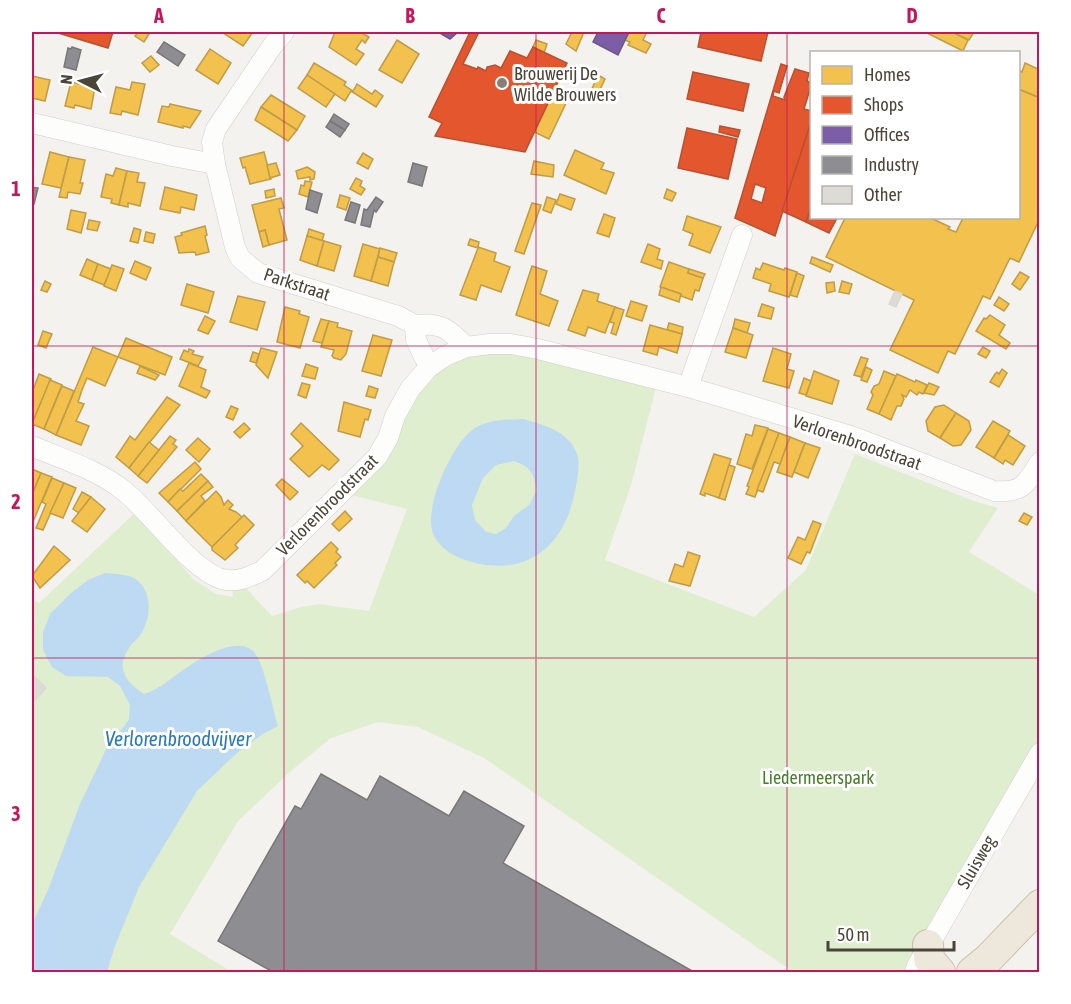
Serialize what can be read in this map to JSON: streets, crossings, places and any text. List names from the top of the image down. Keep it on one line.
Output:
{"streets":{"street":["Parkstraat","Verlorenbroodstraat","Sluisweg"]},"crossings":[["Parkstraat","Verlorenbroodstraat"]],"water":["Verlorenbroodvijver"],"parks":["Liedermeerspark"],"places":["Brouwerij De Wilde Brouwers"],"legend":["Homes","Shops","Offices","Industry","Other"],"scale_bar":"50 m","north":"left","grid":{"columns":["A","B","C","D"],"rows":["1","2","3"]}}
